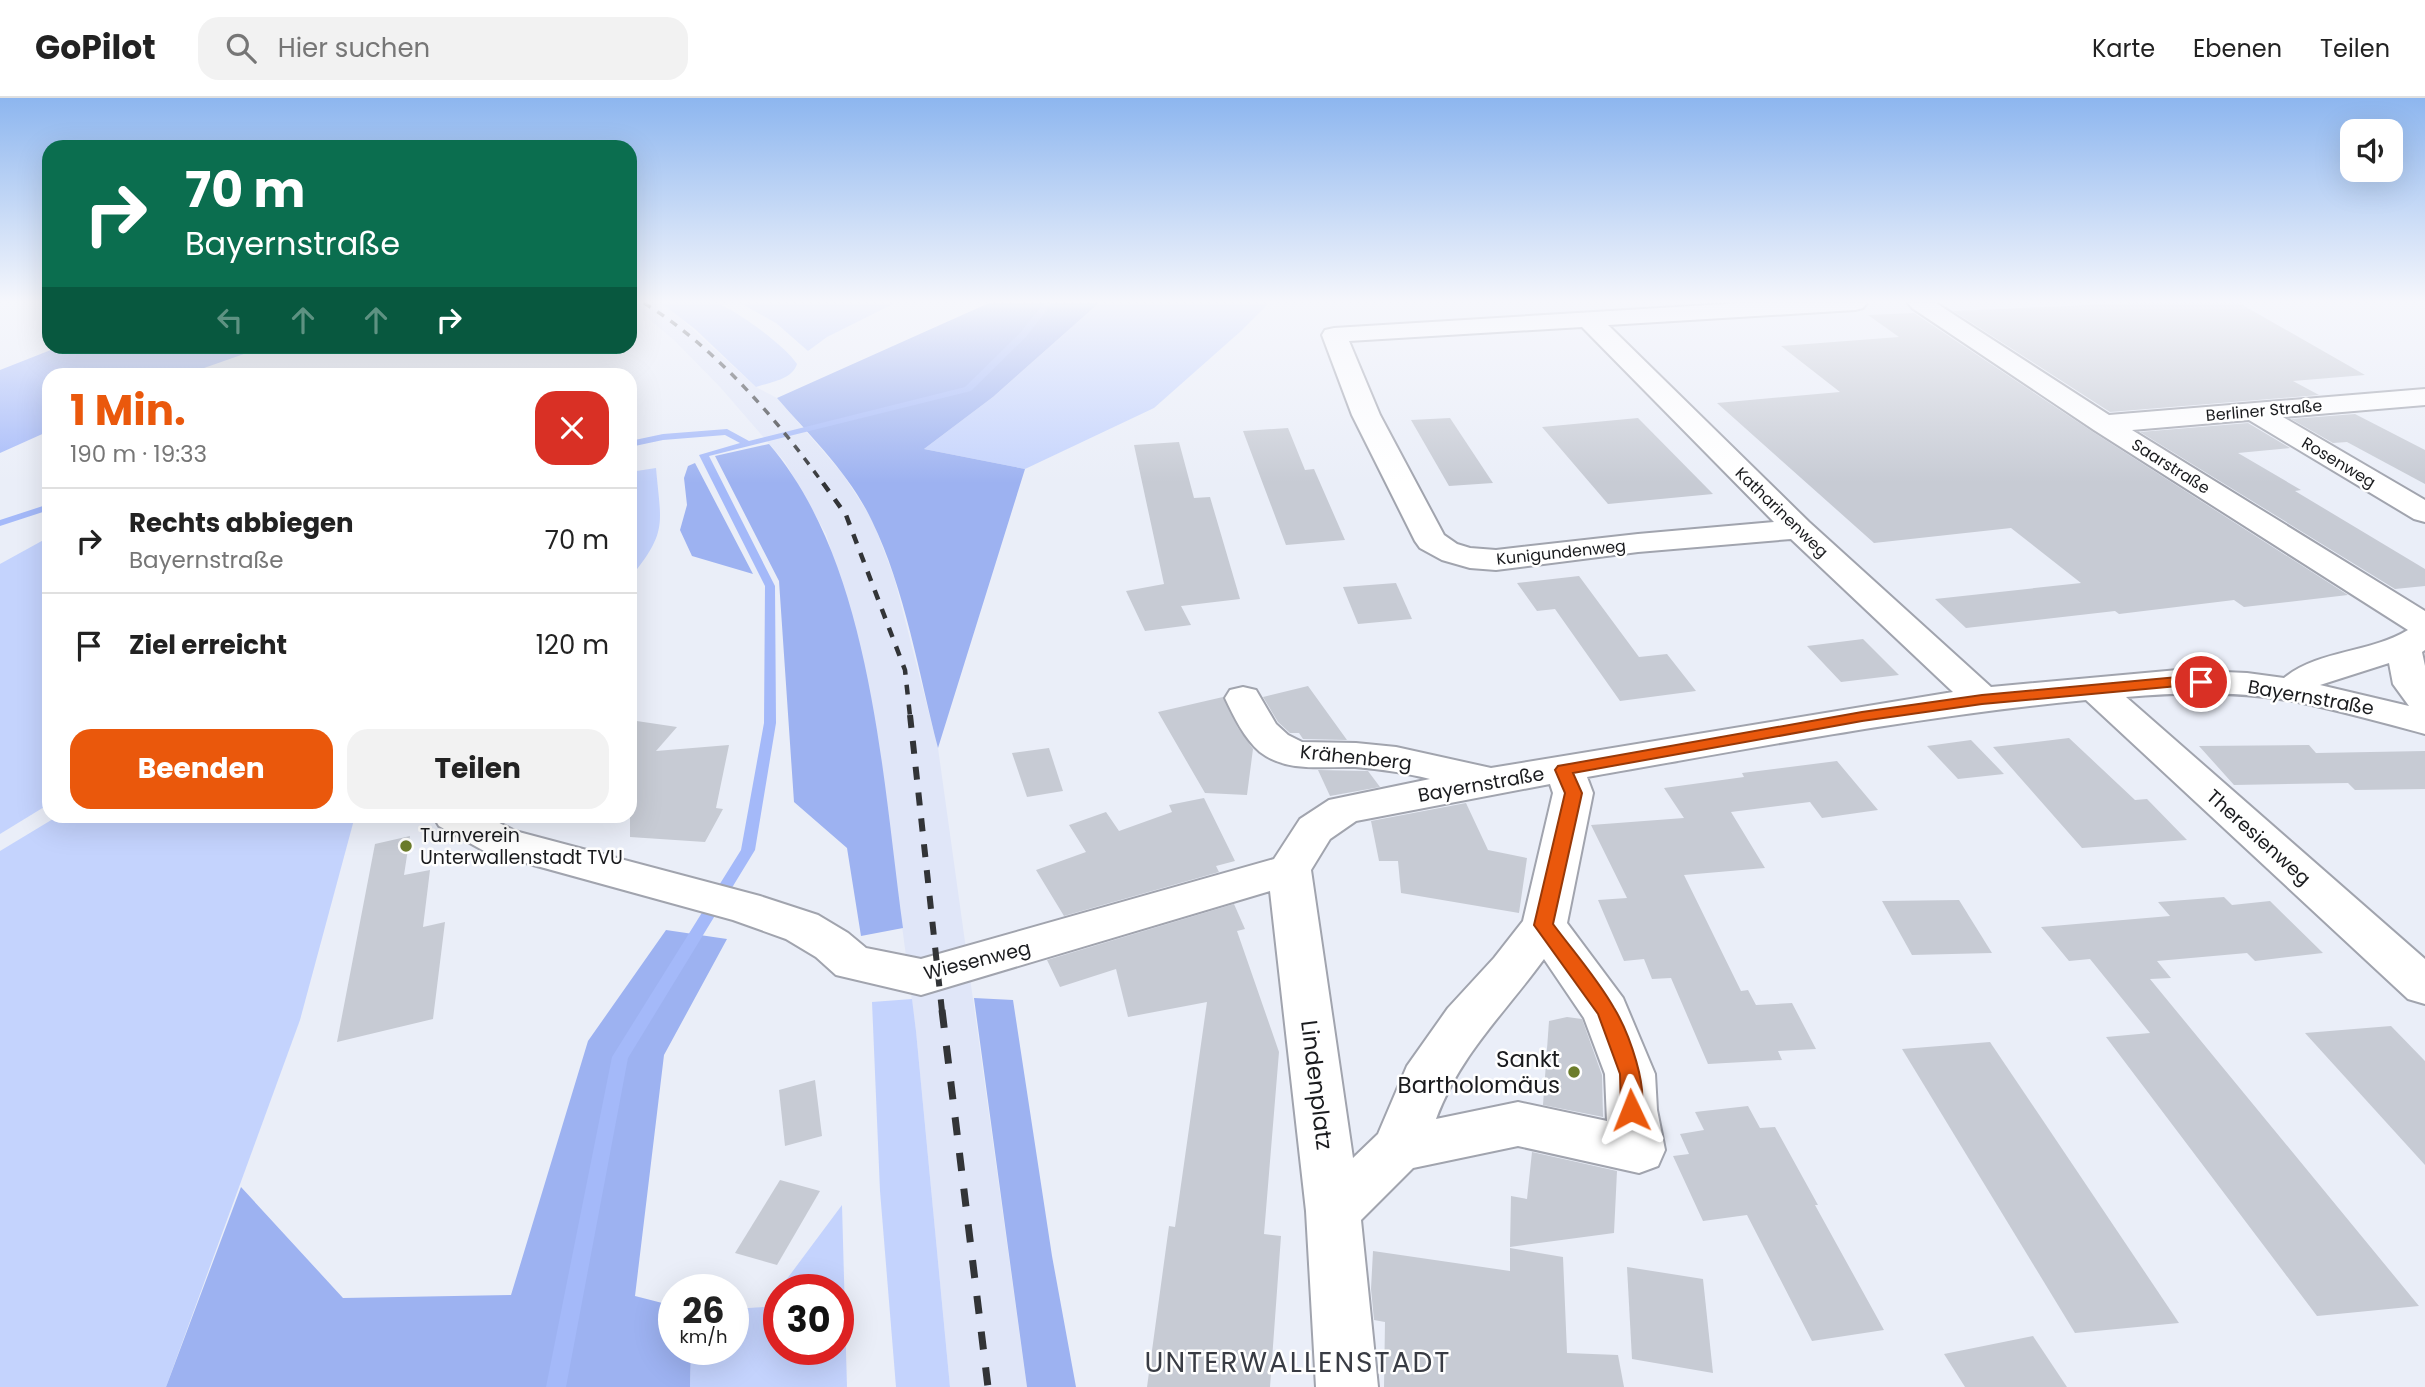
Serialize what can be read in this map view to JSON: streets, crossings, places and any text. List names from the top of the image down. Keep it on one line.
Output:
{"streets":{"street":["Berliner Straße","Rosenweg","Saarstraße","Katharinenweg","Kunigundenweg","Bayernstraße","Krähenberg","Theresienweg","Wiesenweg","Lindenplatz"]},"crossings":[["Berliner Straße","Rosenweg"],["Berliner Straße","Saarstraße"],["Katharinenweg","Kunigundenweg"],["Katharinenweg","Bayernstraße"],["Bayernstraße","Krähenberg"],["Bayernstraße","Theresienweg"],["Bayernstraße","Wiesenweg"],["Bayernstraße","Lindenplatz"],["Wiesenweg","Lindenplatz"]],"districts":["UNTERWALLENSTADT"],"places":["Turnverein Unterwallenstadt TVU","Sankt Bartholomäus"],"page":{"header":"GoPilot","search":"Hier suchen","nav":["Karte","Ebenen","Teilen"],"turn":["70 m","Bayernstraße"],"heading":["1 Min.","190 m · 19:33"],"list":[{"name":"Rechts abbiegen","note":"Bayernstraße","value":"70 m"},{"name":"Ziel erreicht","value":"120 m"}],"buttons":["Beenden","Teilen"],"speed":"26 km/h","limit":"30"}}
